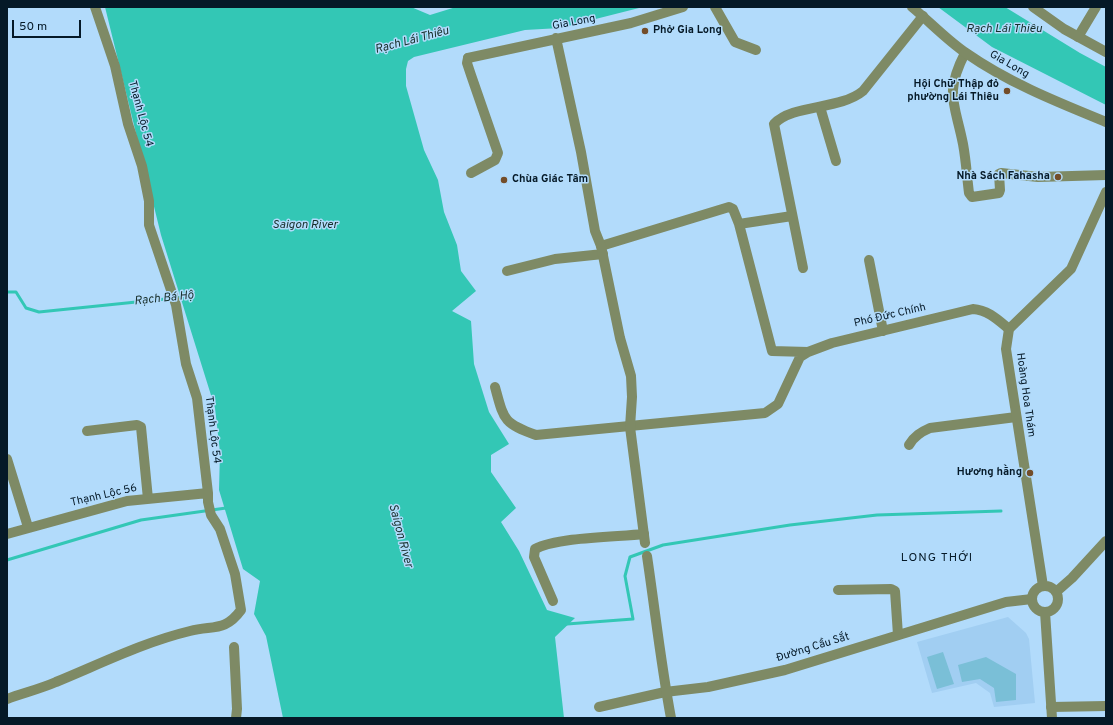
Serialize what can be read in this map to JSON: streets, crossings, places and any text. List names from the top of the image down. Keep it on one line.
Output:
{"streets":{"street":["Gia Long","Thạnh Lộc 54","Phó Đức Chính","Hoàng Hoa Thám","Thạnh Lộc 56","Đường Cầu Sắt"]},"crossings":[["Thạnh Lộc 54","Thạnh Lộc 56"],["Phó Đức Chính","Hoàng Hoa Thám"],["Hoàng Hoa Thám","Đường Cầu Sắt"]],"districts":["LONG THỚI"],"water":["Rạch Lái Thiêu","Saigon River","Rạch Bá Hộ"],"places":["Phở Gia Long","Hội Chữ Thập đỏ phường Lái Thiêu","Nhà Sách Fahasha","Chùa Giác Tâm","Hương hằng"],"scale_bar":"50 m"}
